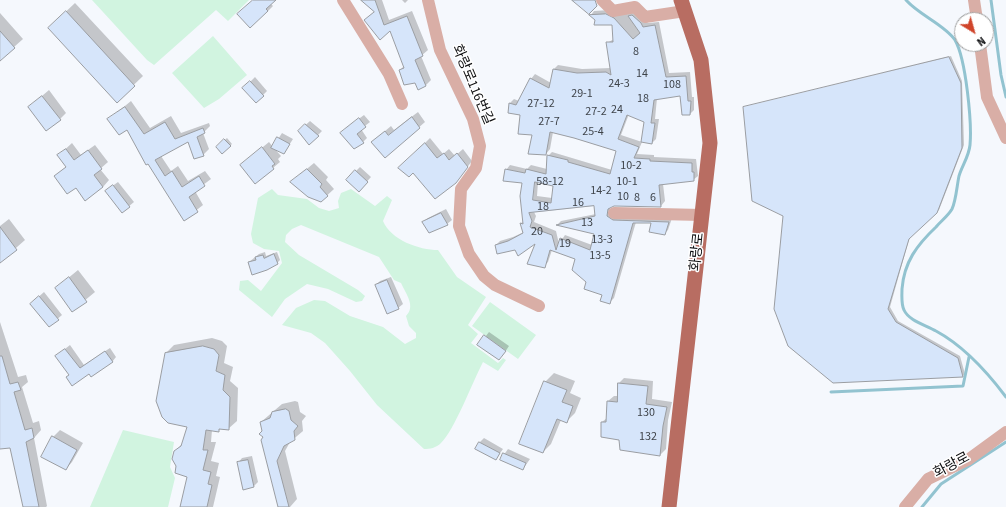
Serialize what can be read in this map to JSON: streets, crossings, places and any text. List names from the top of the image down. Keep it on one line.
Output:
{"streets":{"main road":["화랑로"],"street":["화랑로116번길"]},"house_numbers":["8","14","24-3","108","29-1","18","27-12","24","27-2","27-7","25-4","10-2","58-12","10-1","14-2","10","8","6","16","18","13","20","13-3","19","13-5","130","132"],"north":"bottom right"}
